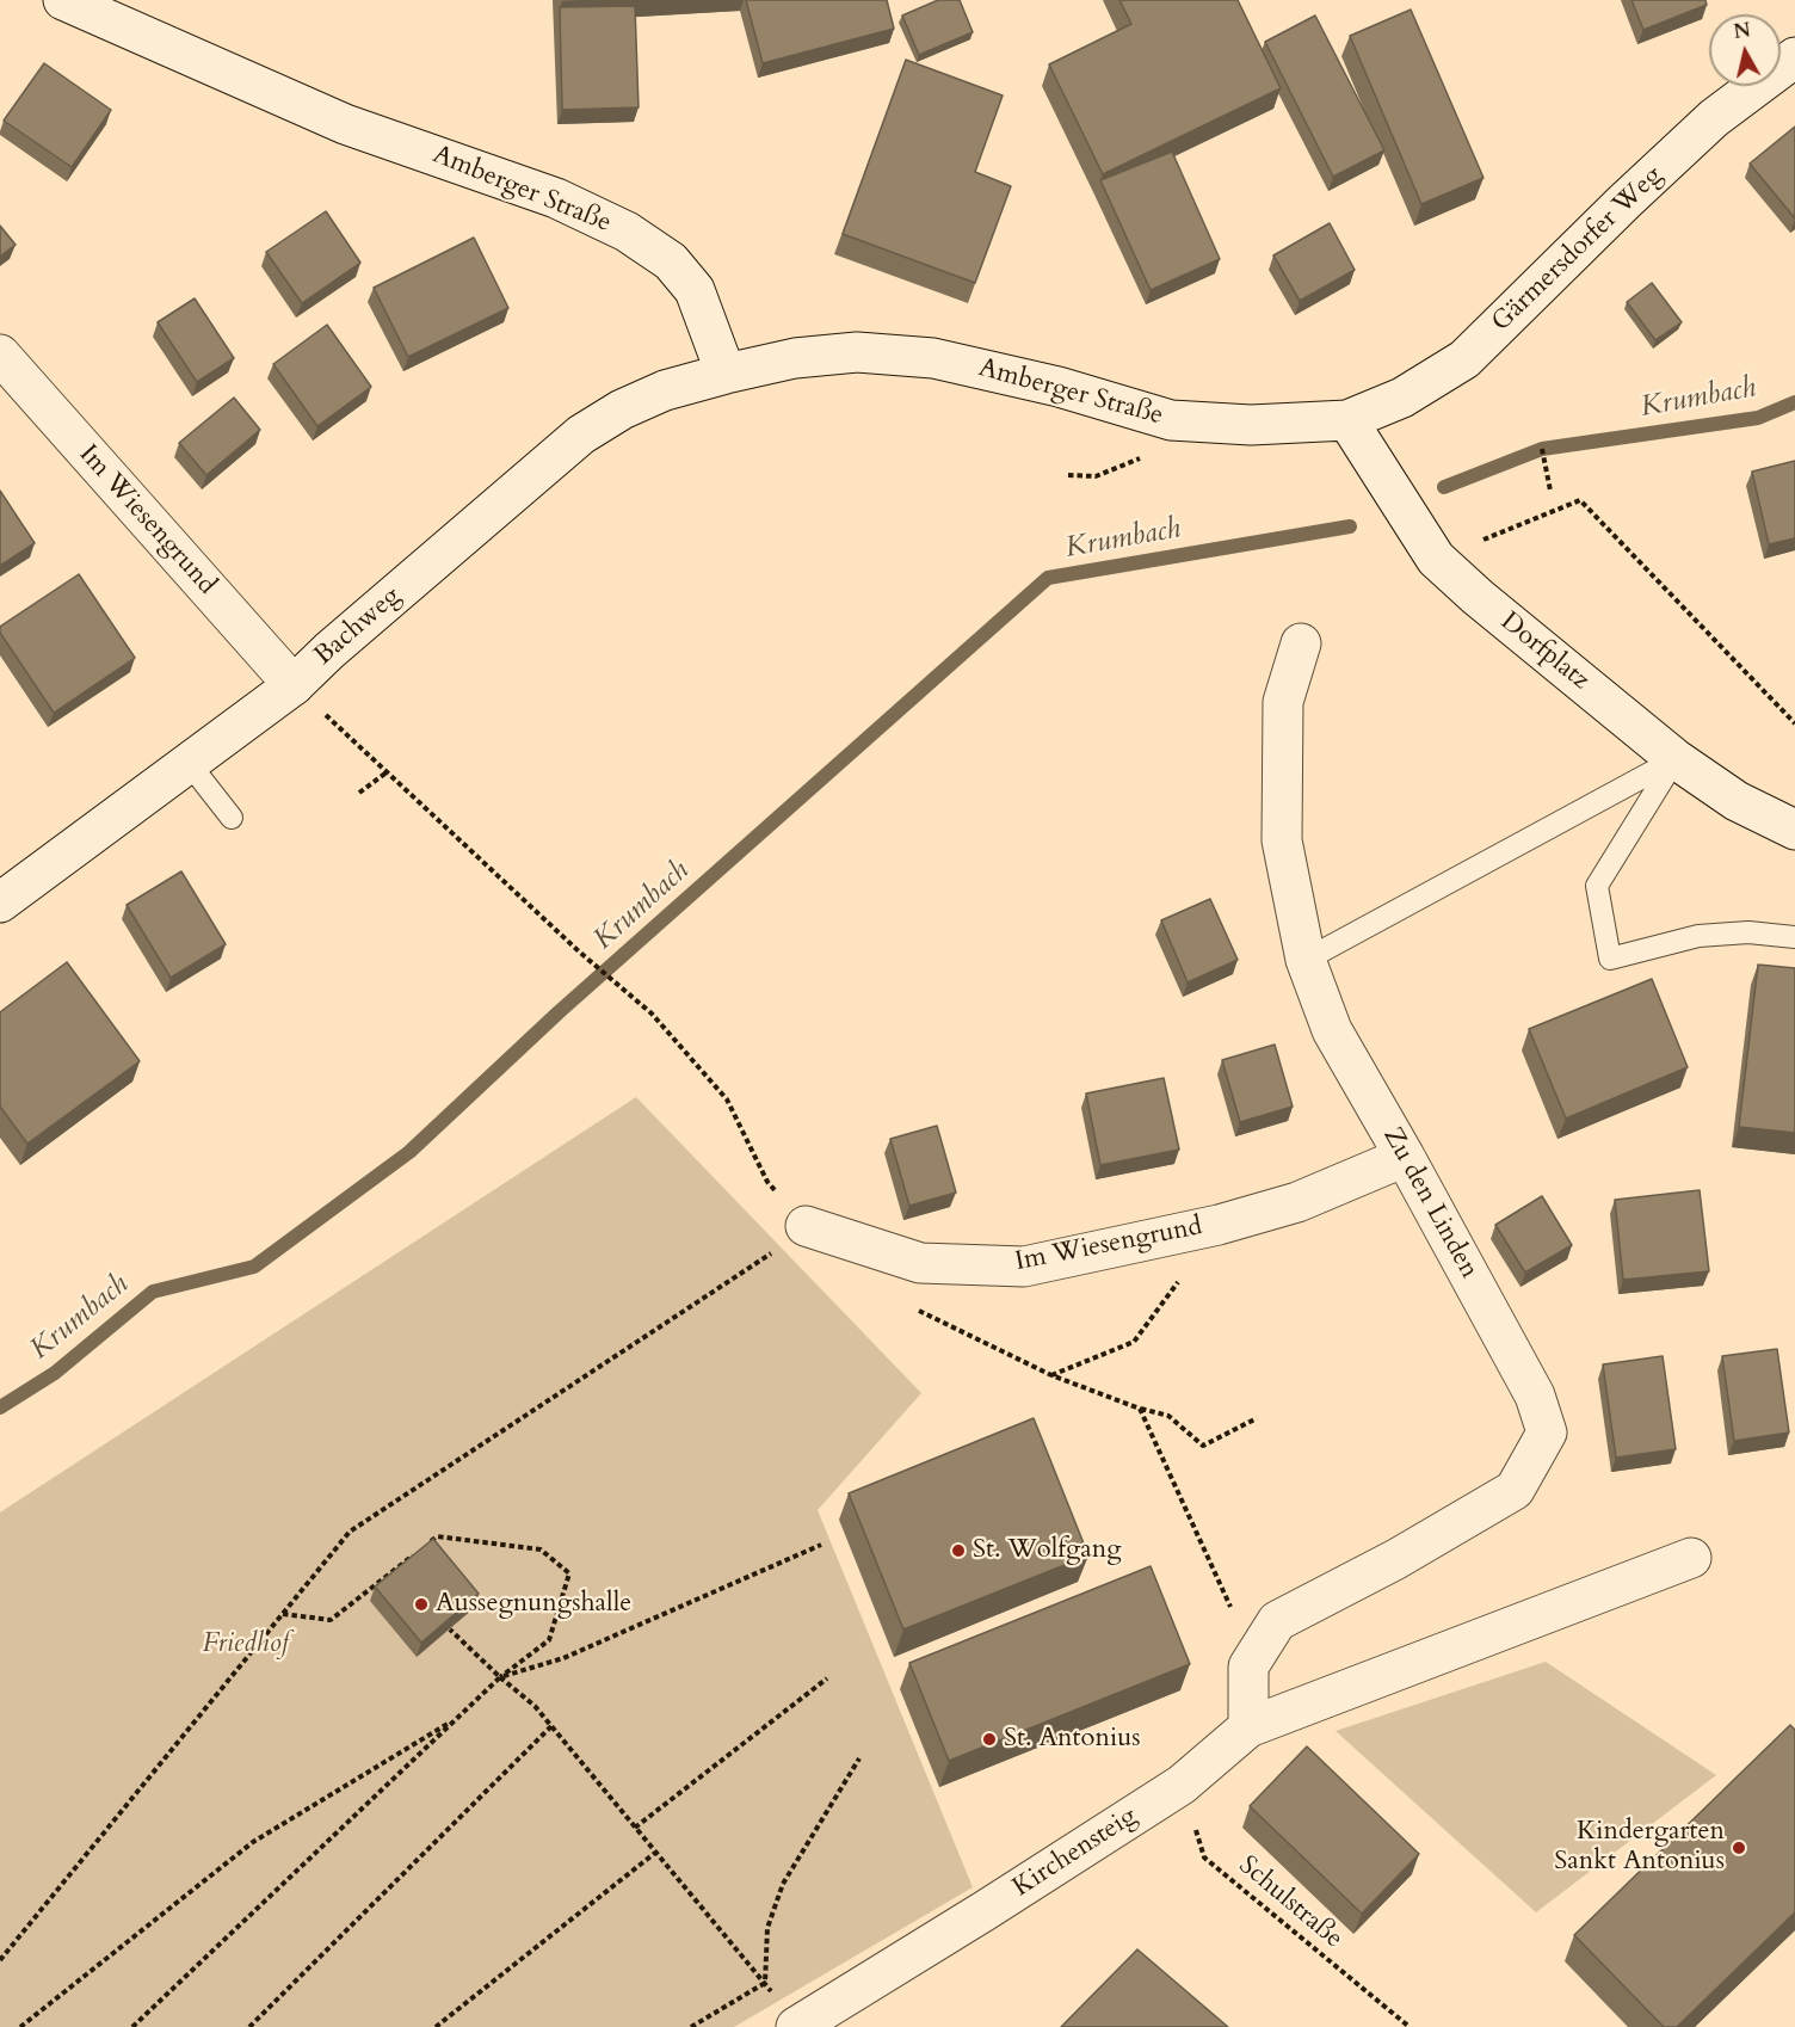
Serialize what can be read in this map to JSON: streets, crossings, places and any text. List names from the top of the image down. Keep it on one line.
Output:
{"streets":{"street":["Amberger Straße","Gärmersdorfer Weg","Im Wiesengrund","Bachweg","Dorfplatz","Zu den Linden","Kirchensteig"],"path":["Schulstraße"]},"crossings":[["Amberger Straße","Gärmersdorfer Weg"],["Amberger Straße","Bachweg"],["Amberger Straße","Dorfplatz"],["Gärmersdorfer Weg","Dorfplatz"],["Im Wiesengrund","Bachweg"],["Im Wiesengrund","Zu den Linden"],["Zu den Linden","Kirchensteig"],["Kirchensteig","Schulstraße"]],"water":["Krumbach"],"parks":["Friedhof"],"places":["St. Wolfgang","Aussegnungshalle","St. Antonius","Kindergarten Sankt Antonius"],"north":"top"}
